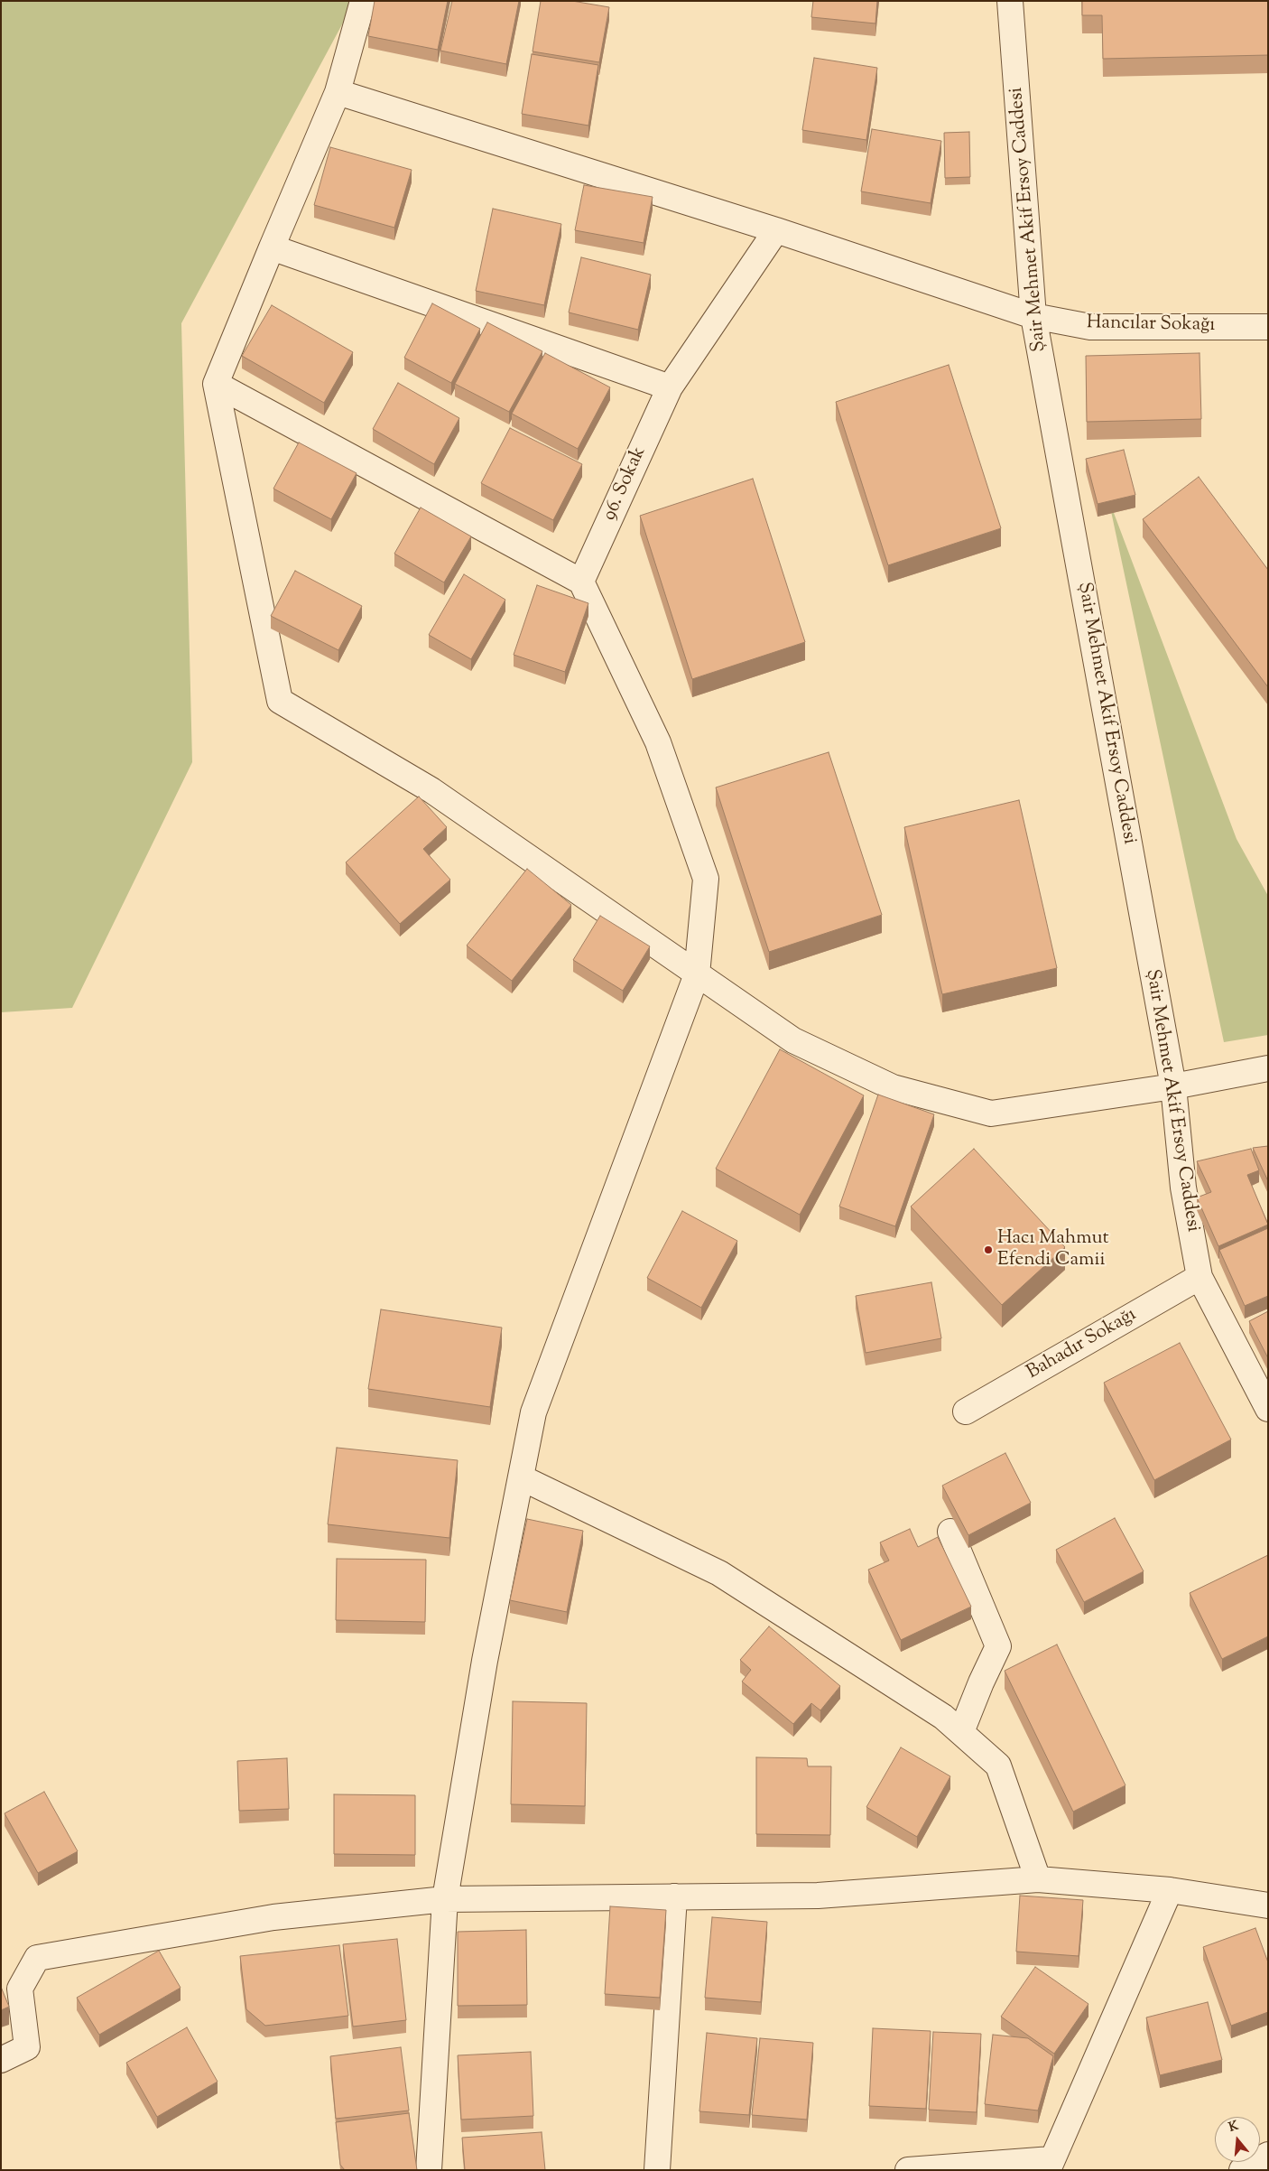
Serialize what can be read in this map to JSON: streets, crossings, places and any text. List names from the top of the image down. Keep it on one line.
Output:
{"streets":{"street":["Şair Mehmet Akif Ersoy Caddesi","Hancılar Sokağı","96. Sokak","Bahadır Sokağı"]},"crossings":[["Şair Mehmet Akif Ersoy Caddesi","Hancılar Sokağı"],["Şair Mehmet Akif Ersoy Caddesi","Bahadır Sokağı"],["Hancılar Sokağı","96. Sokak"]],"places":["Hacı Mahmut Efendi Camii"],"north":"top"}
